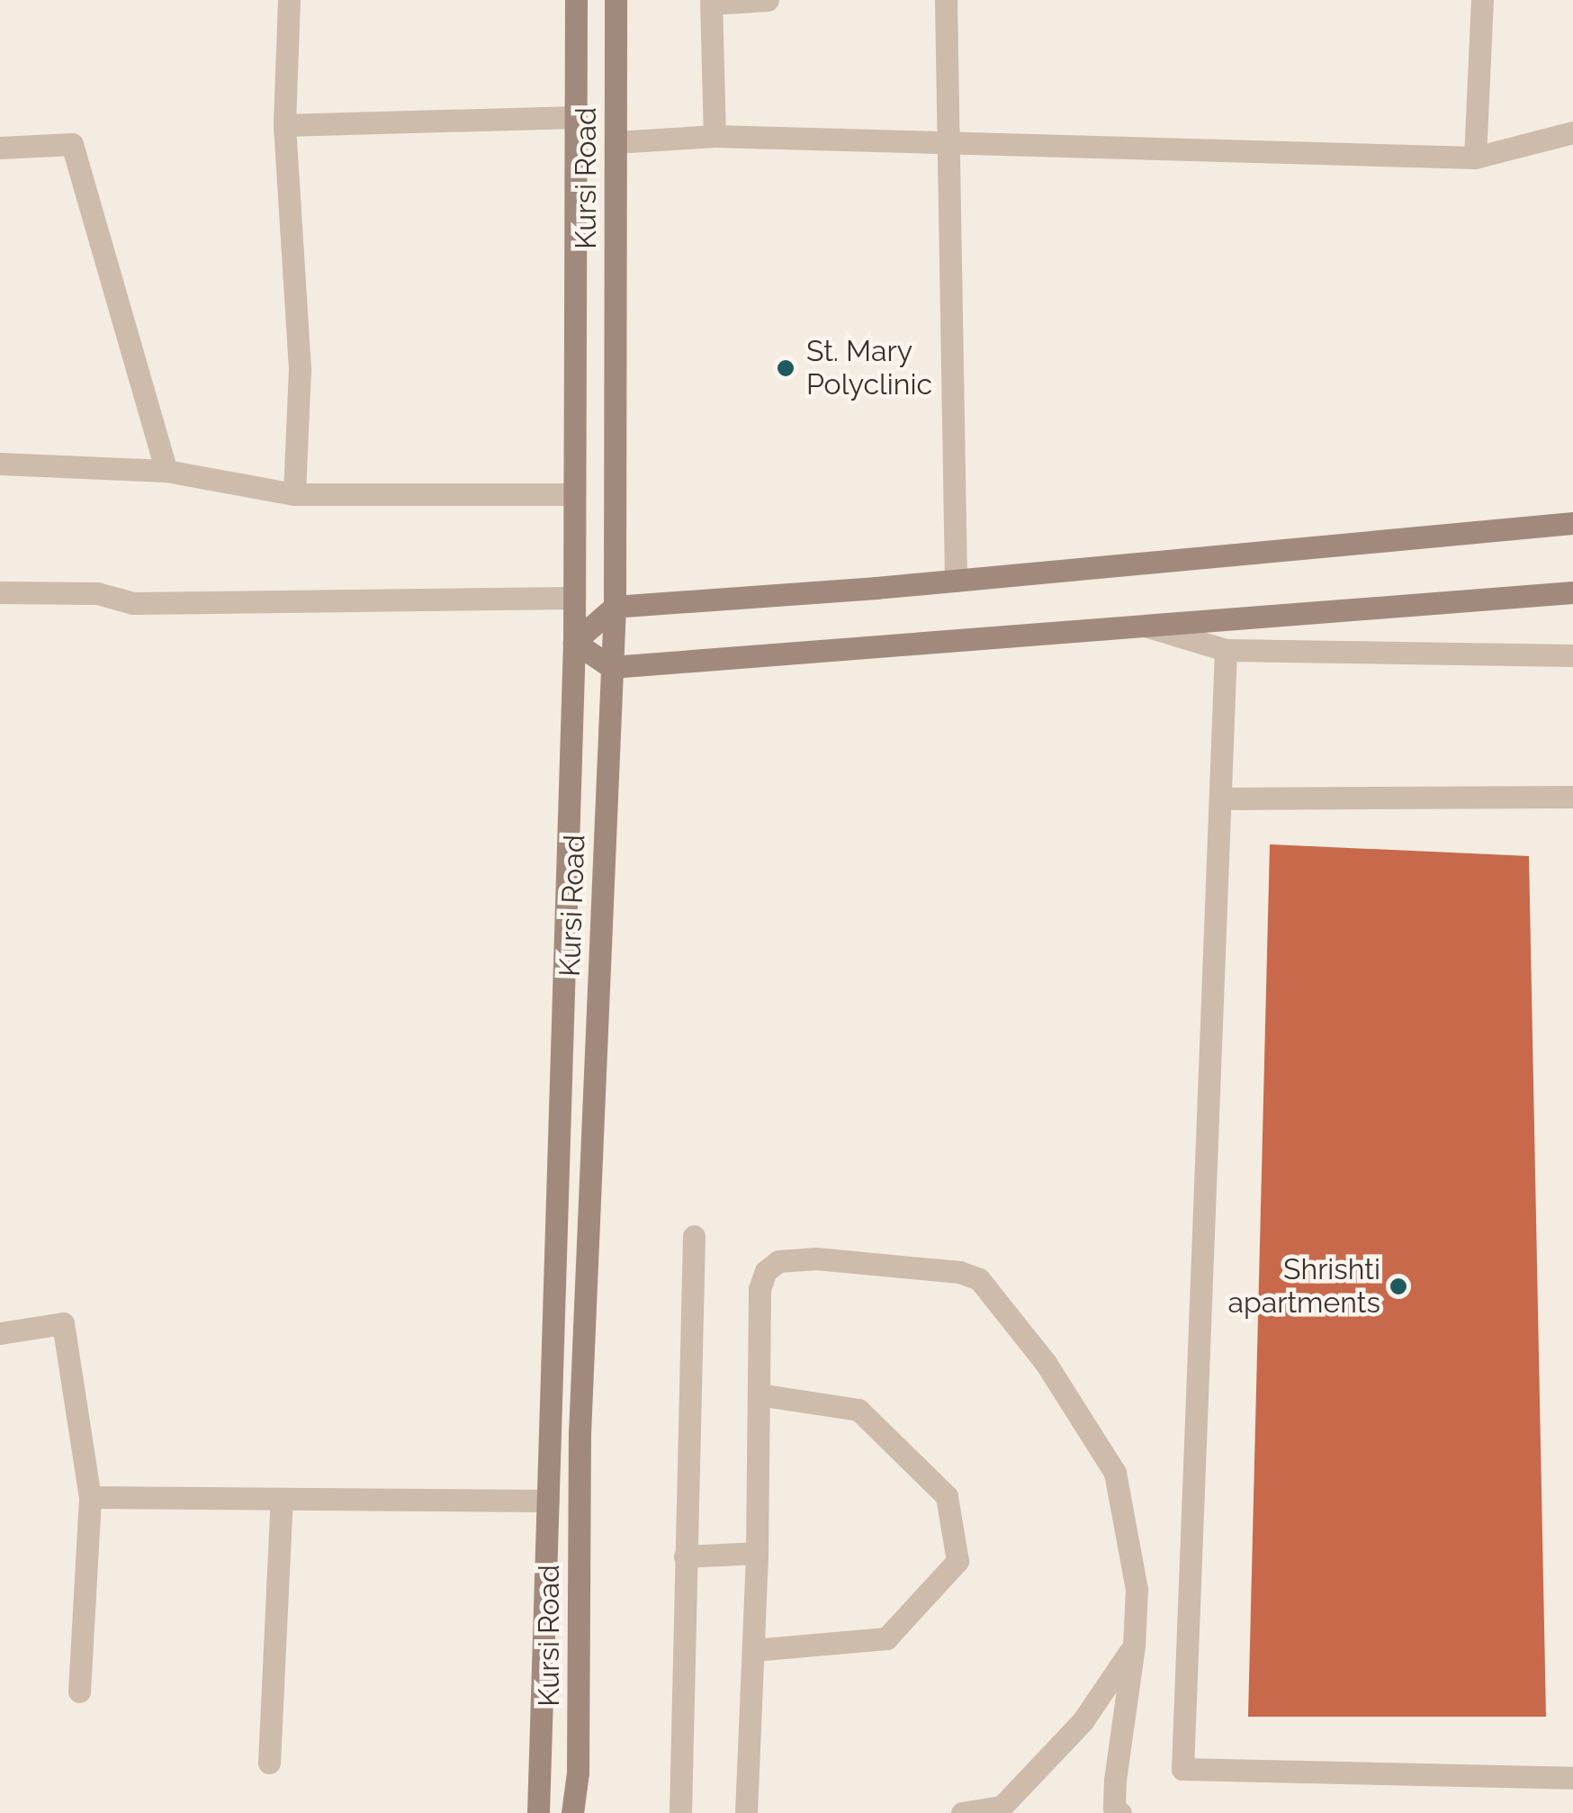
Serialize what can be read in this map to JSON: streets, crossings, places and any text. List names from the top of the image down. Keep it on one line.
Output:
{"streets":{"main road":["Kursi Road"]},"places":["St. Mary Polyclinic","Shrishti apartments"]}
